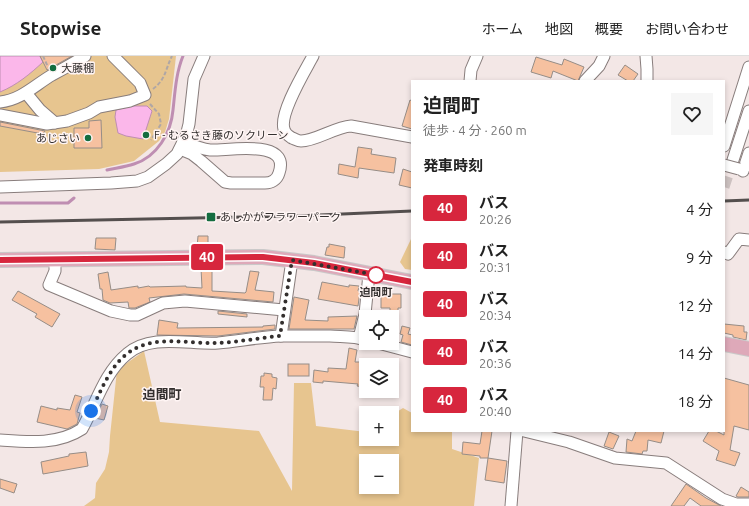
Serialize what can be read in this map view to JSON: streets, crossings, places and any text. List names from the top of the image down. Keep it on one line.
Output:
{"districts":["迫間町"],"places":{"other":["大藤棚","F - むるさき藤のソクリーン","あじさい","迫間町"],"transit":["あしかがフラワーパーク"]},"lines":["bus line 40"],"page":{"header":"Stopwise","nav":["ホーム","地図","概要","お問い合わせ"],"on_map":"40","heading":[["迫間町","徒歩 · 4 分 · 260 m"],"発車時刻"],"list":[{"mark":"40","name":"バス","note":"20:26","value":"4 分"},{"mark":"40","name":"バス","note":"20:31","value":"9 分"},{"mark":"40","name":"バス","note":"20:34","value":"12 分"},{"mark":"40","name":"バス","note":"20:36","value":"14 分"},{"mark":"40","name":"バス","note":"20:40","value":"18 分"}],"map_buttons":["+","−"]}}
